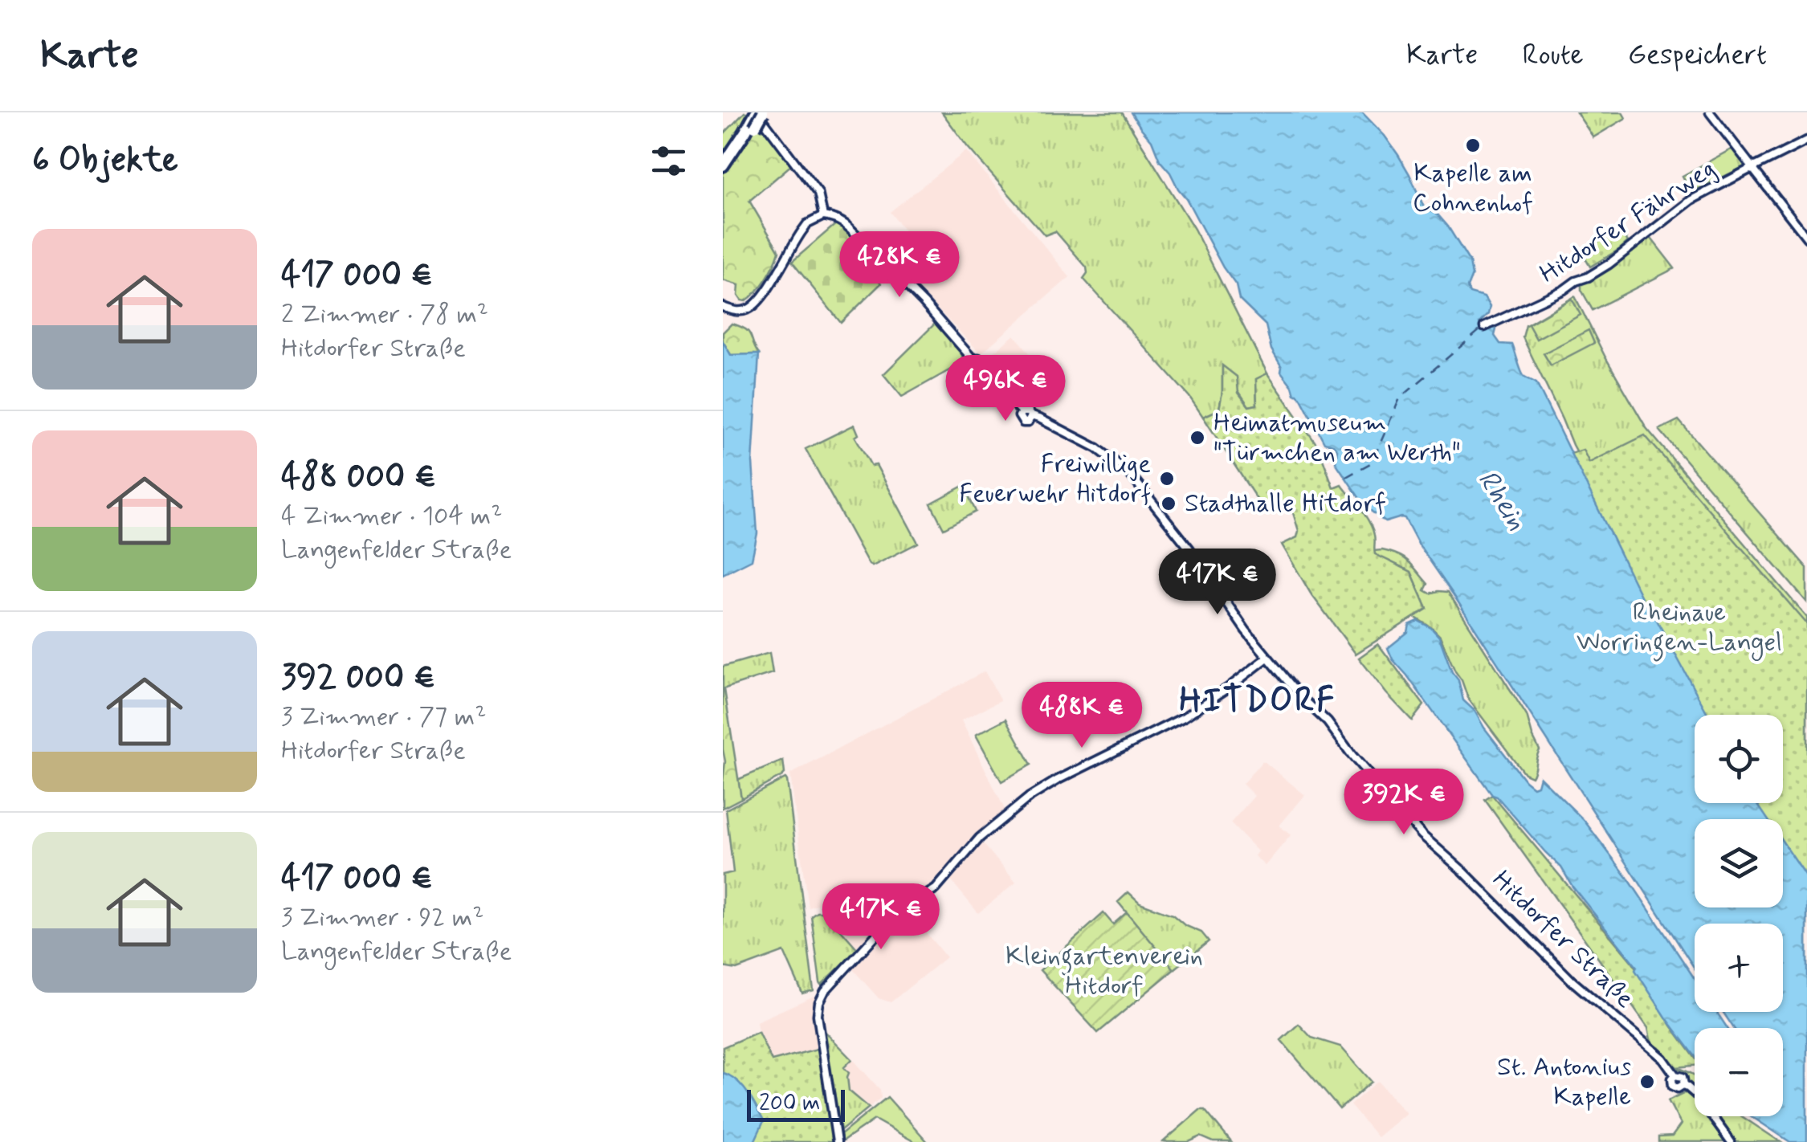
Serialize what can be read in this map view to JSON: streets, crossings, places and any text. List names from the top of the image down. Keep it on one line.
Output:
{"streets":{"street":["Hitdorfer Fährweg","Hitdorfer Straße"]},"districts":["HITDORF"],"water":["Rhein"],"parks":["Rheinaue Worringen-Langel","Kleingartenverein Hitdorf"],"places":["Kapelle am Cohnenhof","Heimatmuseum \"Türmchen am Werth\"","Freiwillige Feuerwehr Hitdorf","Stadthalle Hitdorf","St. Antonius Kapelle"],"scale_bar":"200 m","page":{"header":"Karte","nav":["Karte","Route","Gespeichert"],"heading":"6 Objekte","list":[{"name":"417 000 €","note":"2 Zimmer · 78 m² · Hitdorfer Straße"},{"name":"488 000 €","note":"4 Zimmer · 104 m² · Langenfelder Straße"},{"name":"392 000 €","note":"3 Zimmer · 77 m² · Hitdorfer Straße"},{"name":"417 000 €","note":"3 Zimmer · 92 m² · Langenfelder Straße"}],"price":["428K €","496K €","417K €","488K €","392K €","417K €"],"map_buttons":["+","−"],"scale":"200 m"}}
